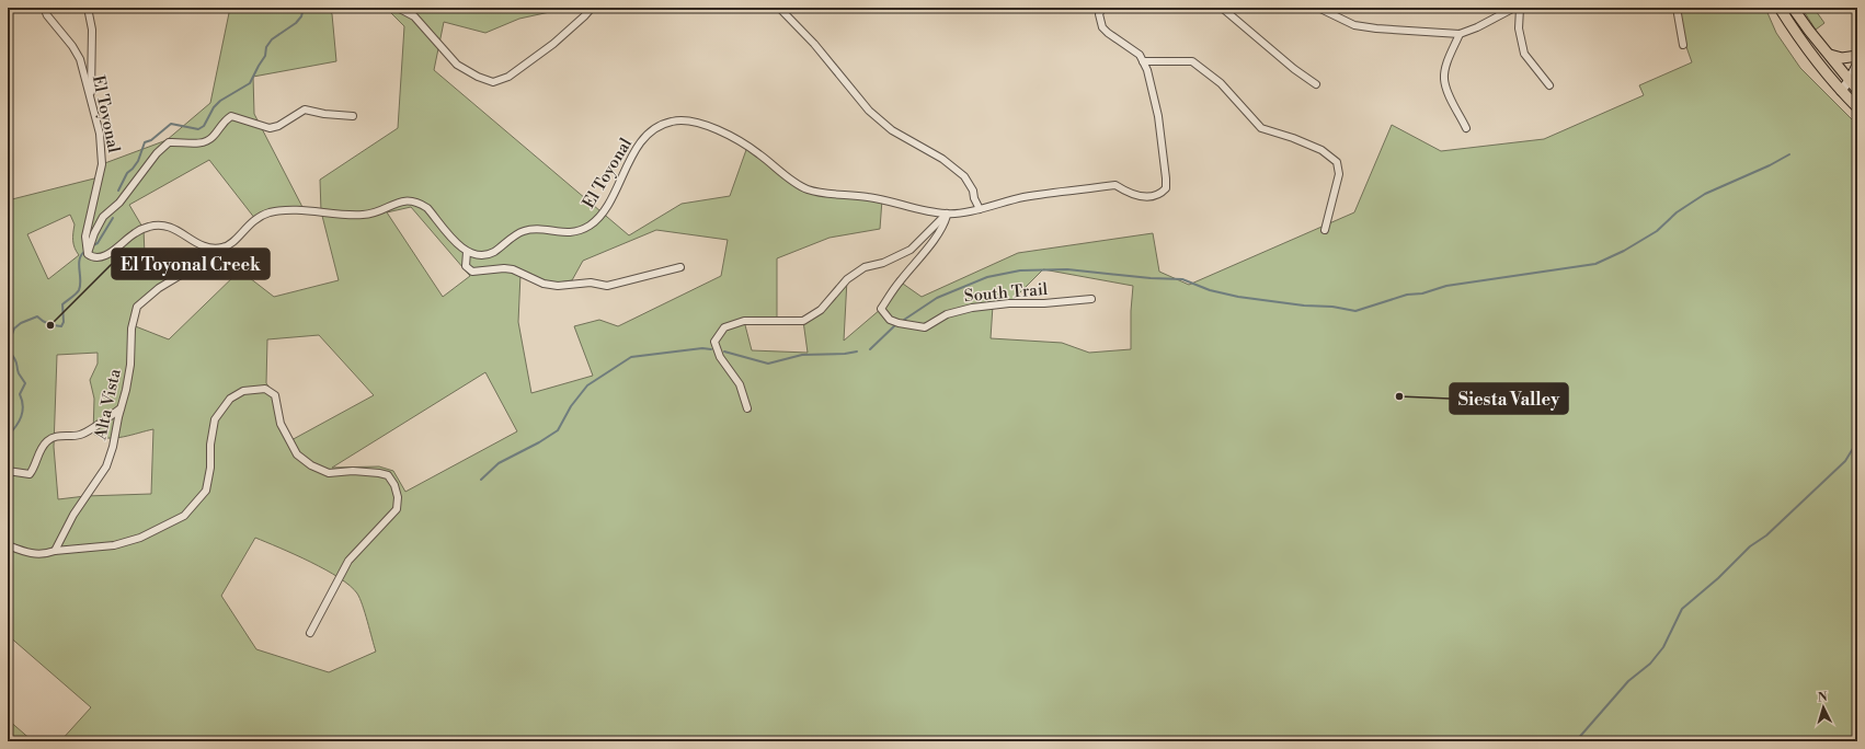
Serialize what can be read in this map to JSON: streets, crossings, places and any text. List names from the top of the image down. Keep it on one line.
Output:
{"streets":{"street":["El Toyonal","South Trail","Alta Vista"]},"crossings":[["El Toyonal","South Trail"]],"places":["El Toyonal Creek","Siesta Valley"],"north":"top"}
